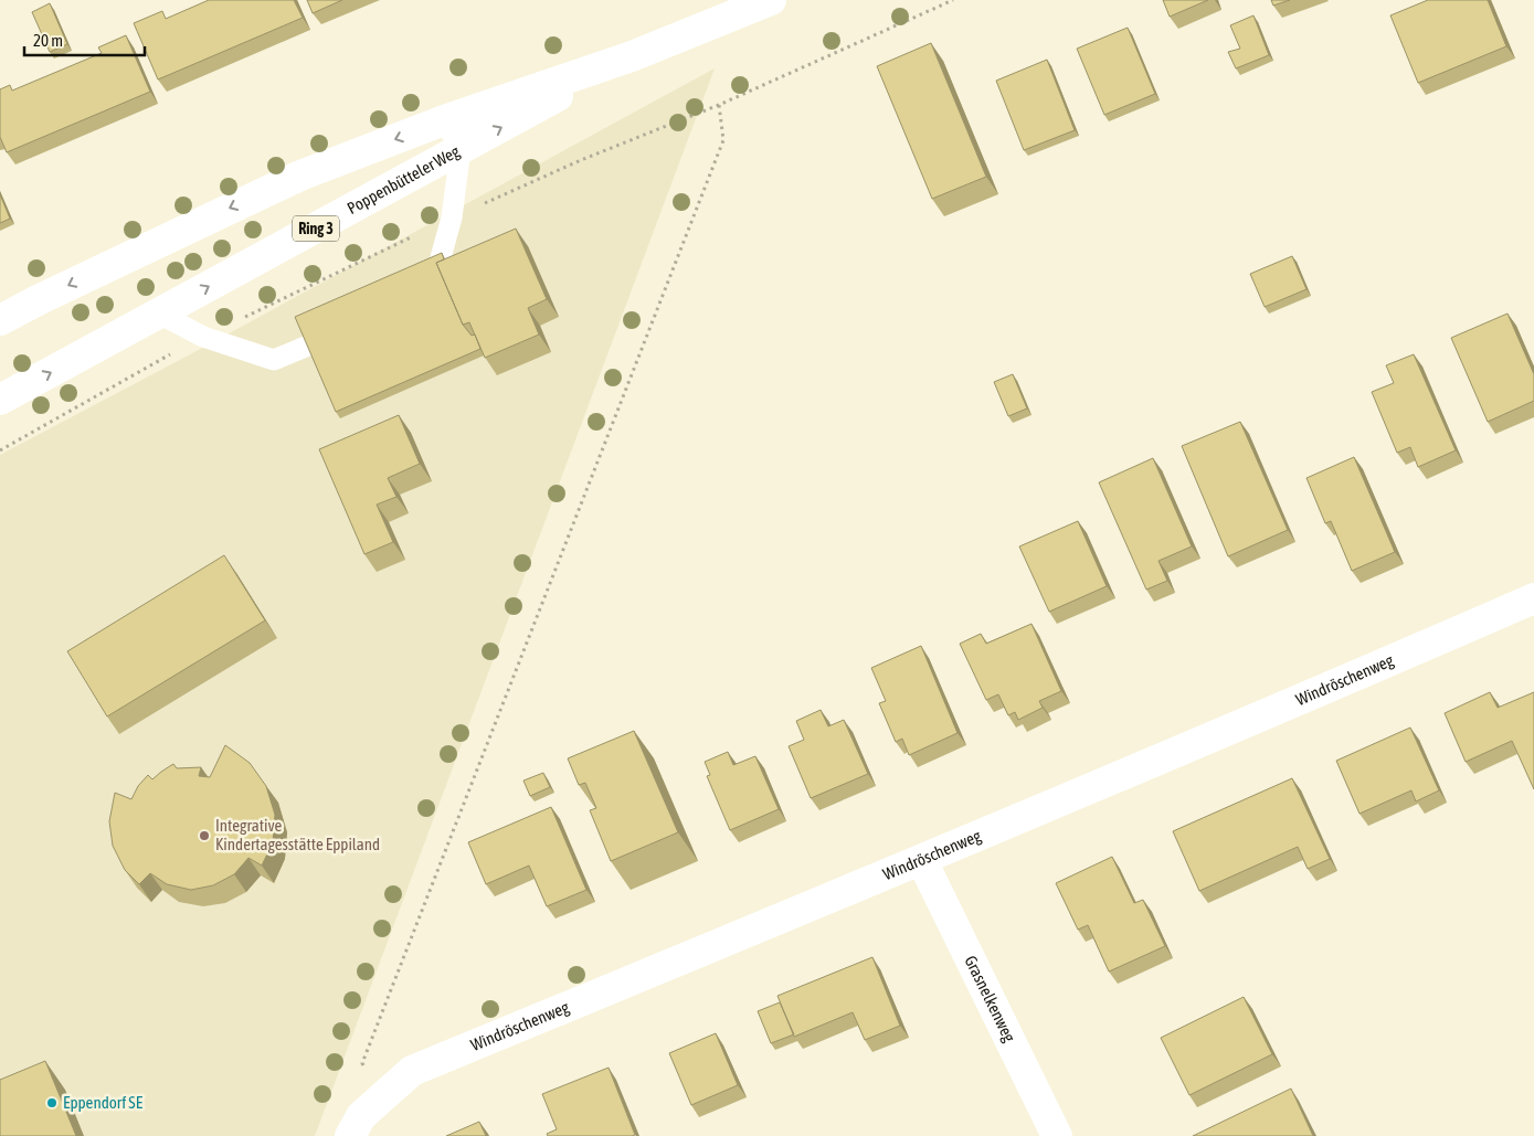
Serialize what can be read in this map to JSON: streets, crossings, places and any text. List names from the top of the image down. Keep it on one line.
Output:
{"streets":{"street":["Poppenbütteler Weg","Ring 3","Windröschenweg","Grasnelkenweg"]},"crossings":[["Windröschenweg","Grasnelkenweg"]],"places":["Integrative Kindertagesstätte Eppiland","Eppendorf SE"],"scale_bar":"20 m"}
